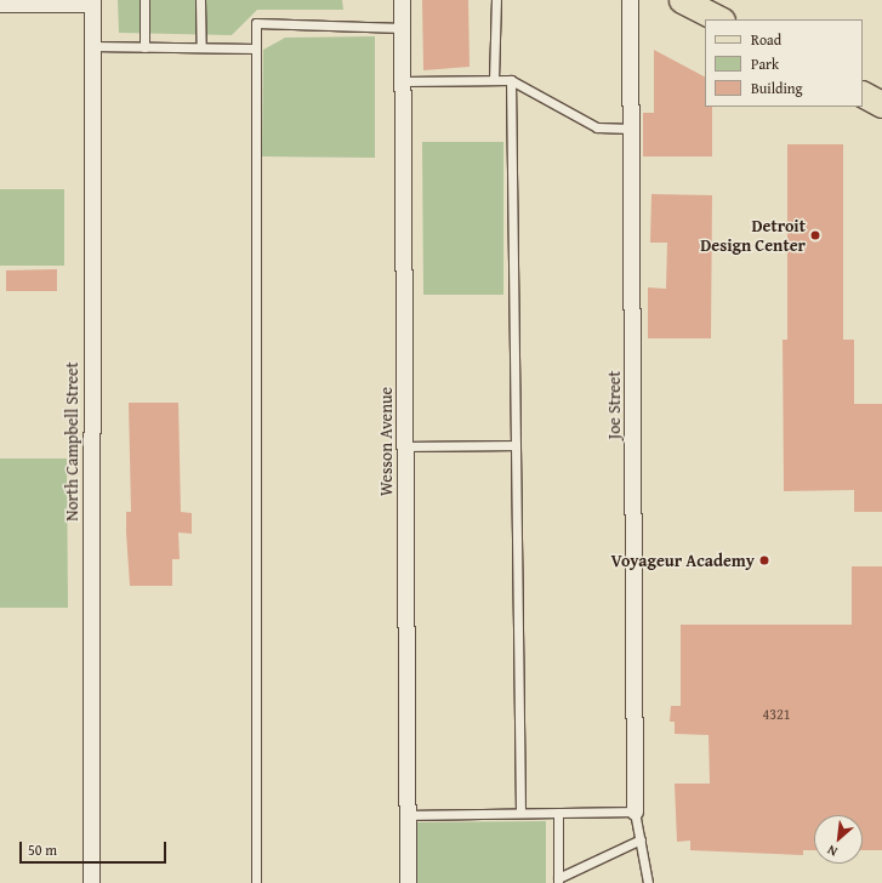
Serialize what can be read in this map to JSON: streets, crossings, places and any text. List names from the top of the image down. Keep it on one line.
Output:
{"streets":{"street":["Joe Street","North Campbell Street","Wesson Avenue"]},"places":["Detroit Design Center","Voyageur Academy"],"house_numbers":["4321"],"legend":["Road","Park","Building"],"scale_bar":"50 m","north":"bottom left"}
